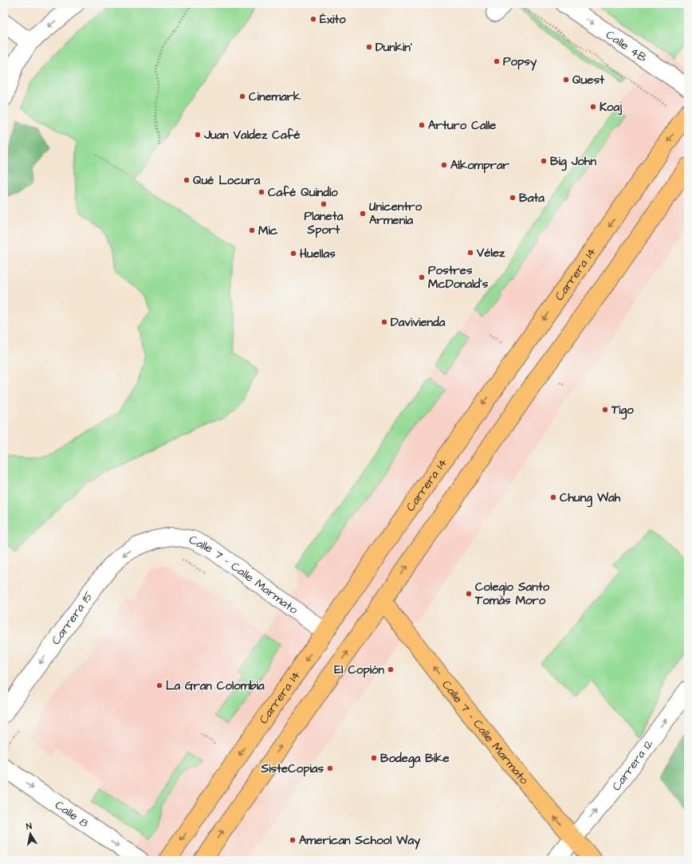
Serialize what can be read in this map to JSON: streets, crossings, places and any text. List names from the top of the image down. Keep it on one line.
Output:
{"streets":{"main road":["Carrera 14","Calle 7 - Calle Marmato"],"street":["Calle 4B","Carrera 15","Carrera 12","Calle 8"]},"crossings":[["Carrera 14","Calle 7 - Calle Marmato"],["Calle 7 - Calle Marmato","Carrera 15"],["Calle 7 - Calle Marmato","Carrera 12"]],"one_way":["Calle 4B","Calle 7 - Calle Marmato","Carrera 15","Carrera 12","Calle 8"],"places":["Éxito","Dunkin'","Popsy","Quest","Cinemark","Koaj","Arturo Calle","Juan Valdez Café","Big John","Alkomprar","Qué Locura","Café Quindío","Bata","Planeta Sport","Unicentro Armenia","Mic","Vélez","Huellas","Postres McDonald's","Davivienda","Tigo","Chung Wah","Colegio Santo Tomás Moro","El Copión","La Gran Colombia","Bodega Bike","SisteCopias","American School Way"],"north":"top"}
